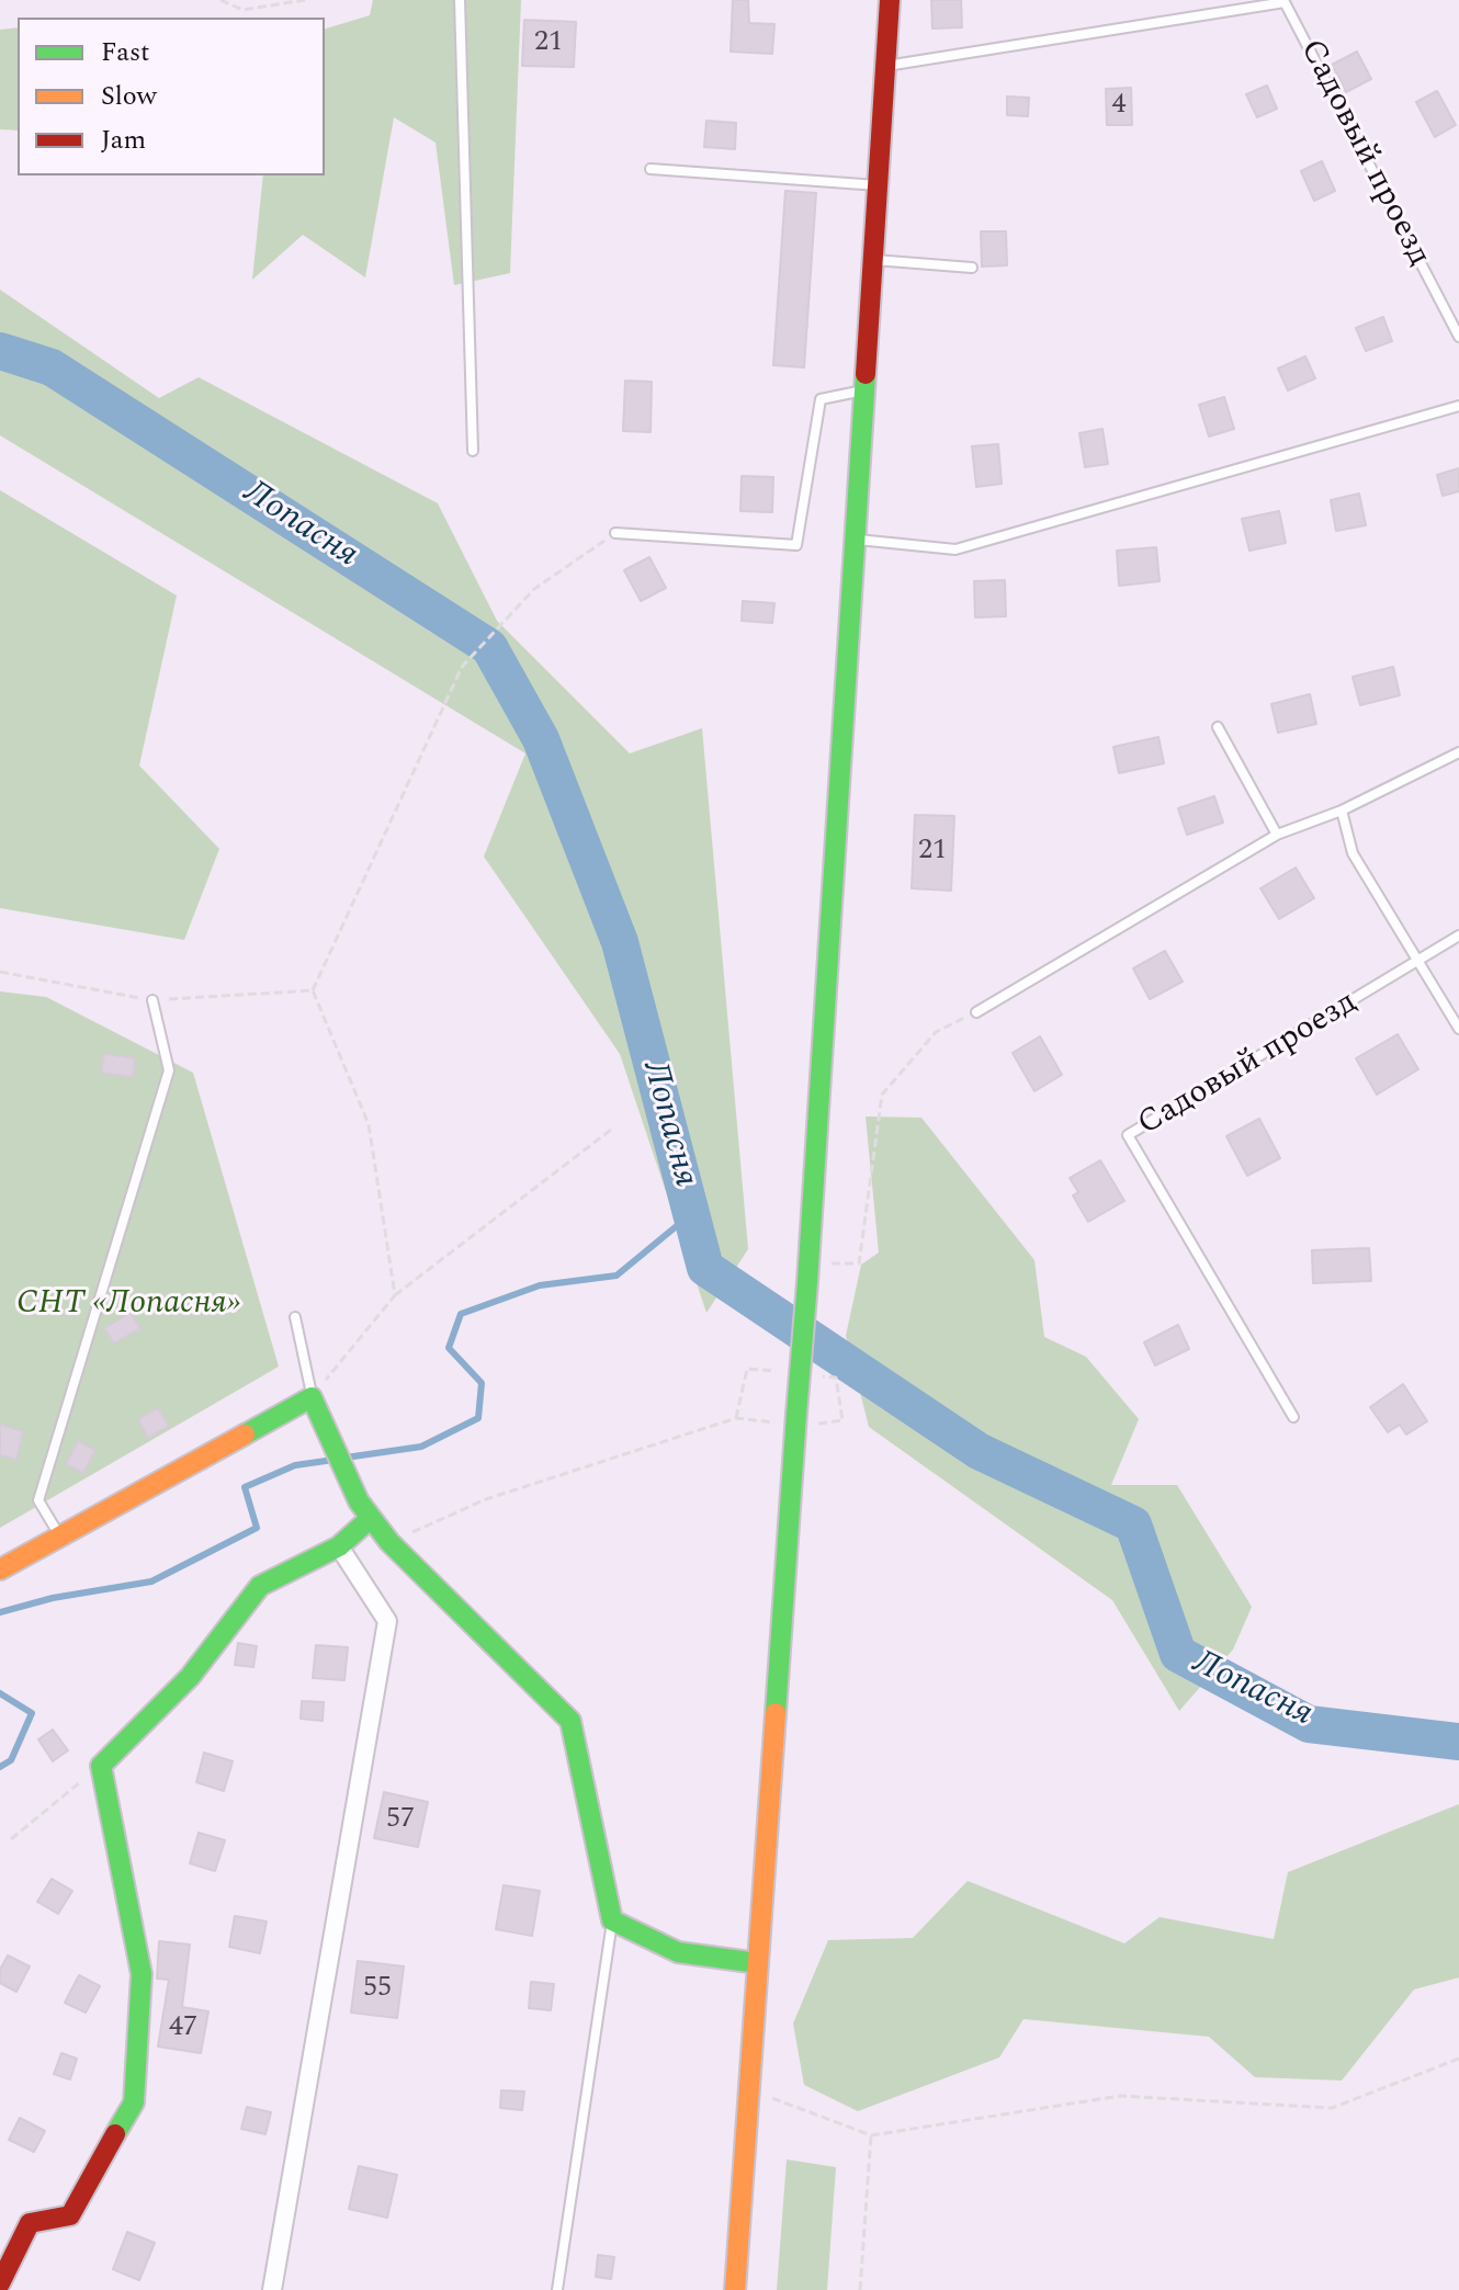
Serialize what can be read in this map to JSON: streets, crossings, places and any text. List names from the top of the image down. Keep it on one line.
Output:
{"streets":{"lane":["Садовый проезд"]},"water":["Лопасня"],"parks":["СНТ «Лопасня»"],"house_numbers":["21","4","21","57","55","47"],"legend":["Fast","Slow","Jam"]}
